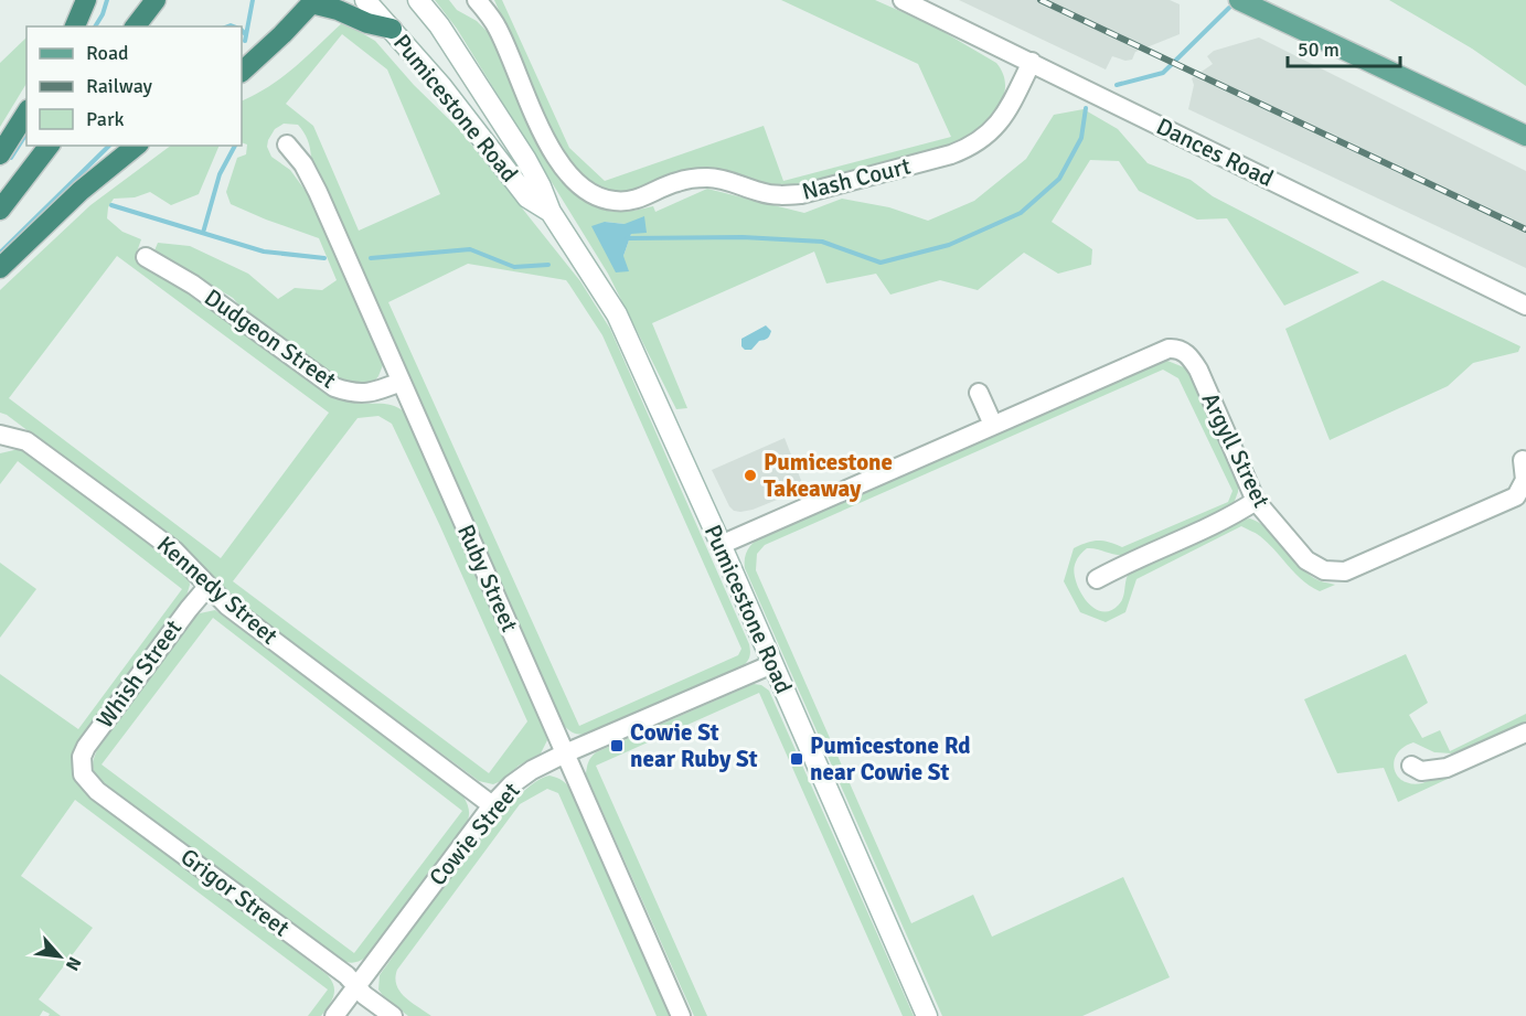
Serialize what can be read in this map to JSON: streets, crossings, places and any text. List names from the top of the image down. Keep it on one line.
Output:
{"streets":{"main road":["Pumicestone Road"],"street":["Dances Road","Nash Court","Dudgeon Street","Argyll Street","Ruby Street","Kennedy Street","Whish Street","Cowie Street","Grigor Street"]},"crossings":[["Pumicestone Road","Argyll Street"],["Pumicestone Road","Cowie Street"],["Dances Road","Nash Court"],["Dudgeon Street","Ruby Street"],["Ruby Street","Cowie Street"],["Kennedy Street","Whish Street"],["Kennedy Street","Cowie Street"],["Whish Street","Grigor Street"],["Cowie Street","Grigor Street"]],"places":{"other":["Pumicestone Takeaway"],"transit":["Cowie St near Ruby St","Pumicestone Rd near Cowie St"]},"legend":["Road","Railway","Park"],"scale_bar":"50 m","north":"bottom right"}
